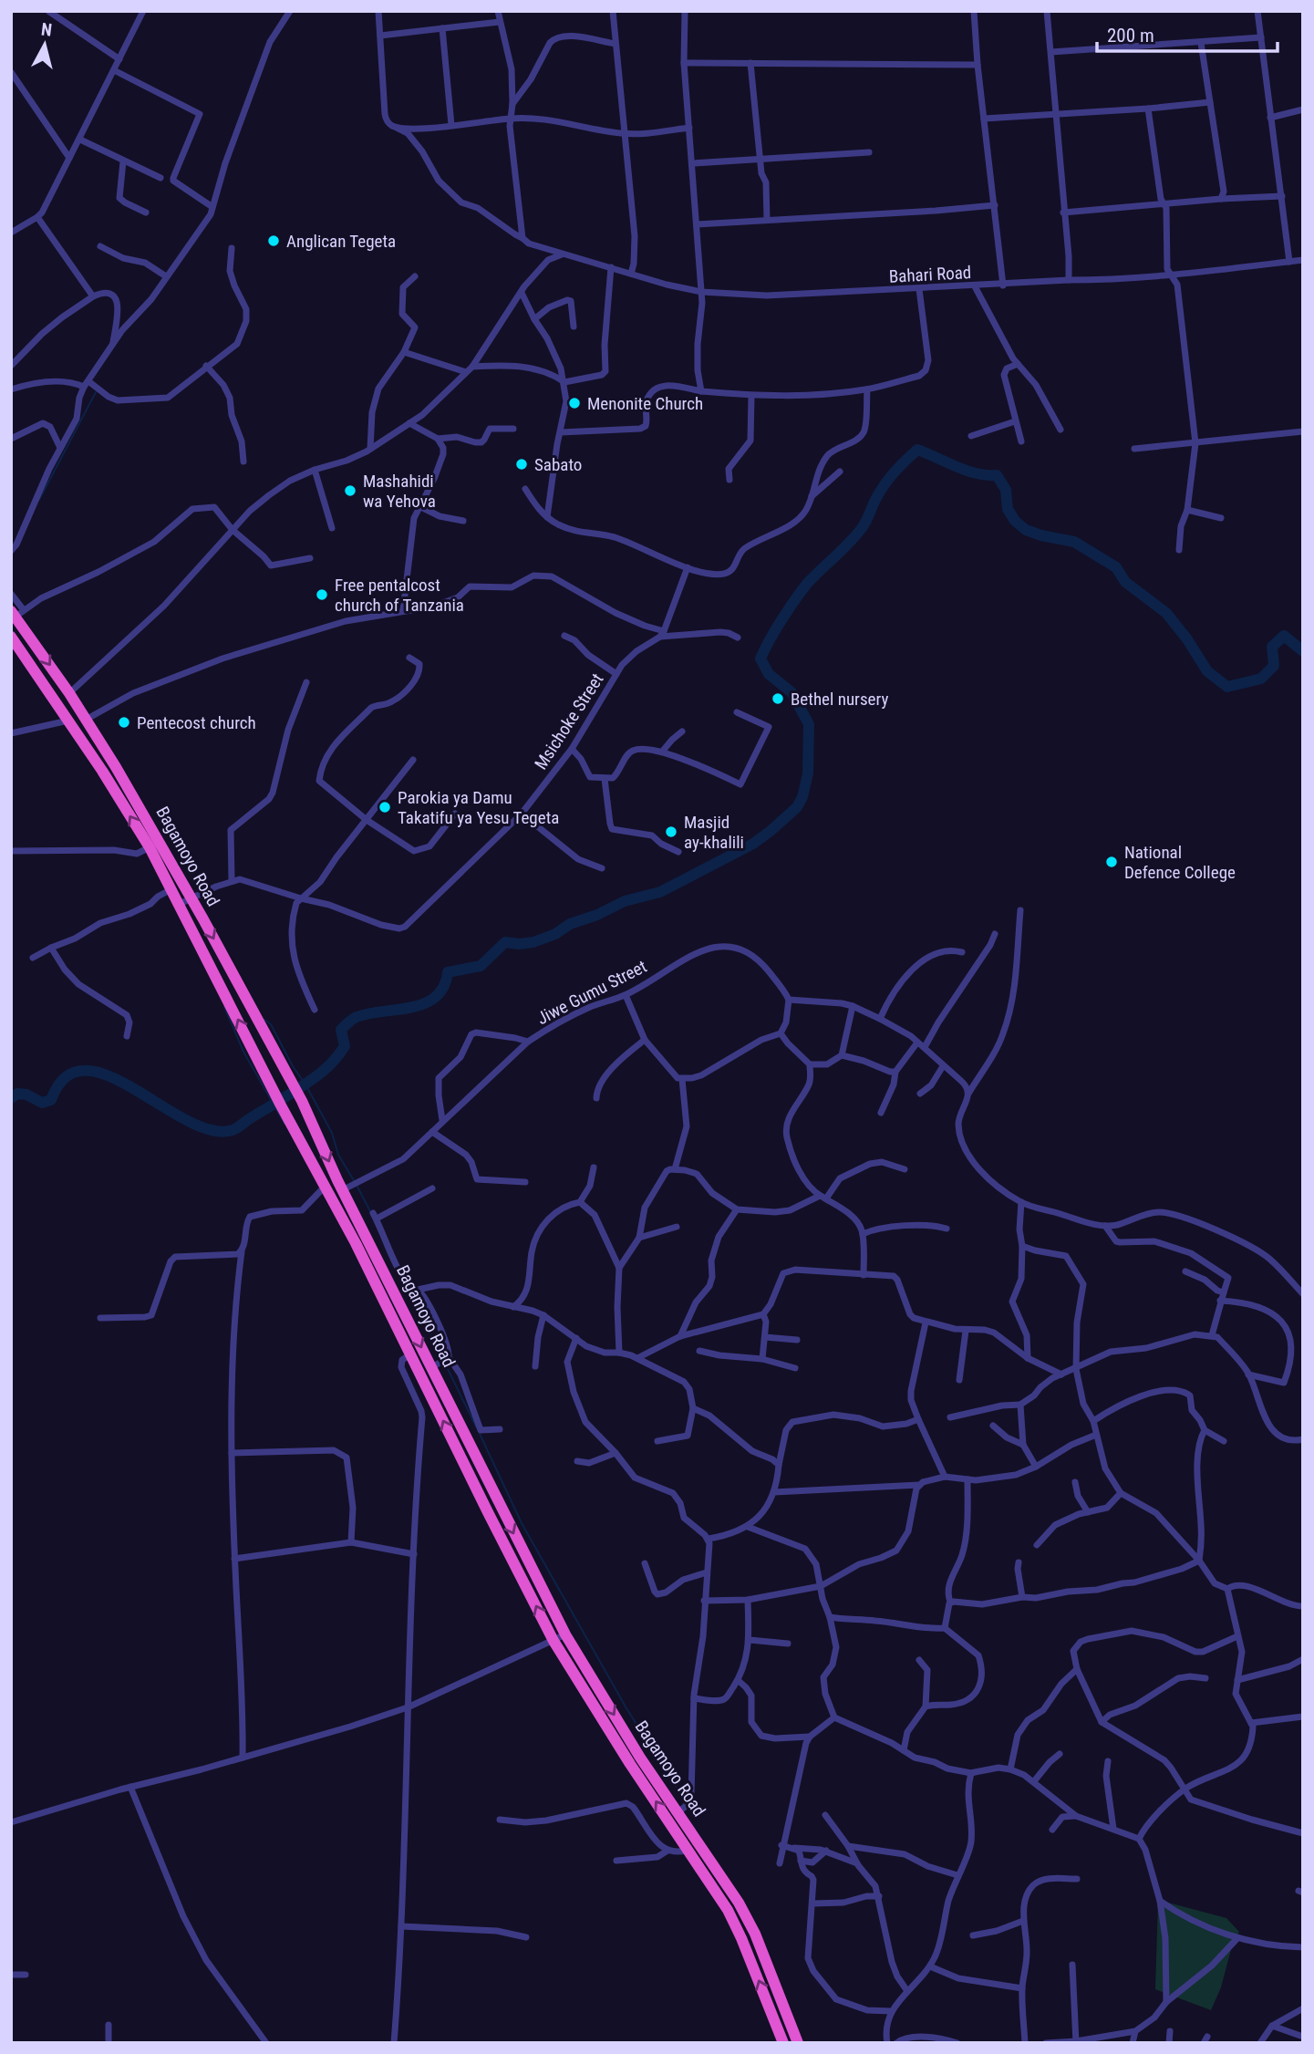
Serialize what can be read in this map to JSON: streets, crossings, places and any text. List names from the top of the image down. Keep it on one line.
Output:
{"streets":{"highway":["Bagamoyo Road"],"street":["Bahari Road","Msichoke Street","Jiwe Gumu Street"]},"crossings":[["Bagamoyo Road","Jiwe Gumu Street"]],"places":["Anglican Tegeta","Menonite Church","Sabato","Mashahidi wa Yehova","Free pentalcost church of Tanzania","Bethel nursery","Pentecost church","Parokia ya Damu Takatifu ya Yesu Tegeta","Masjid ay-khalili","National Defence College"],"scale_bar":"200 m","north":"top"}
